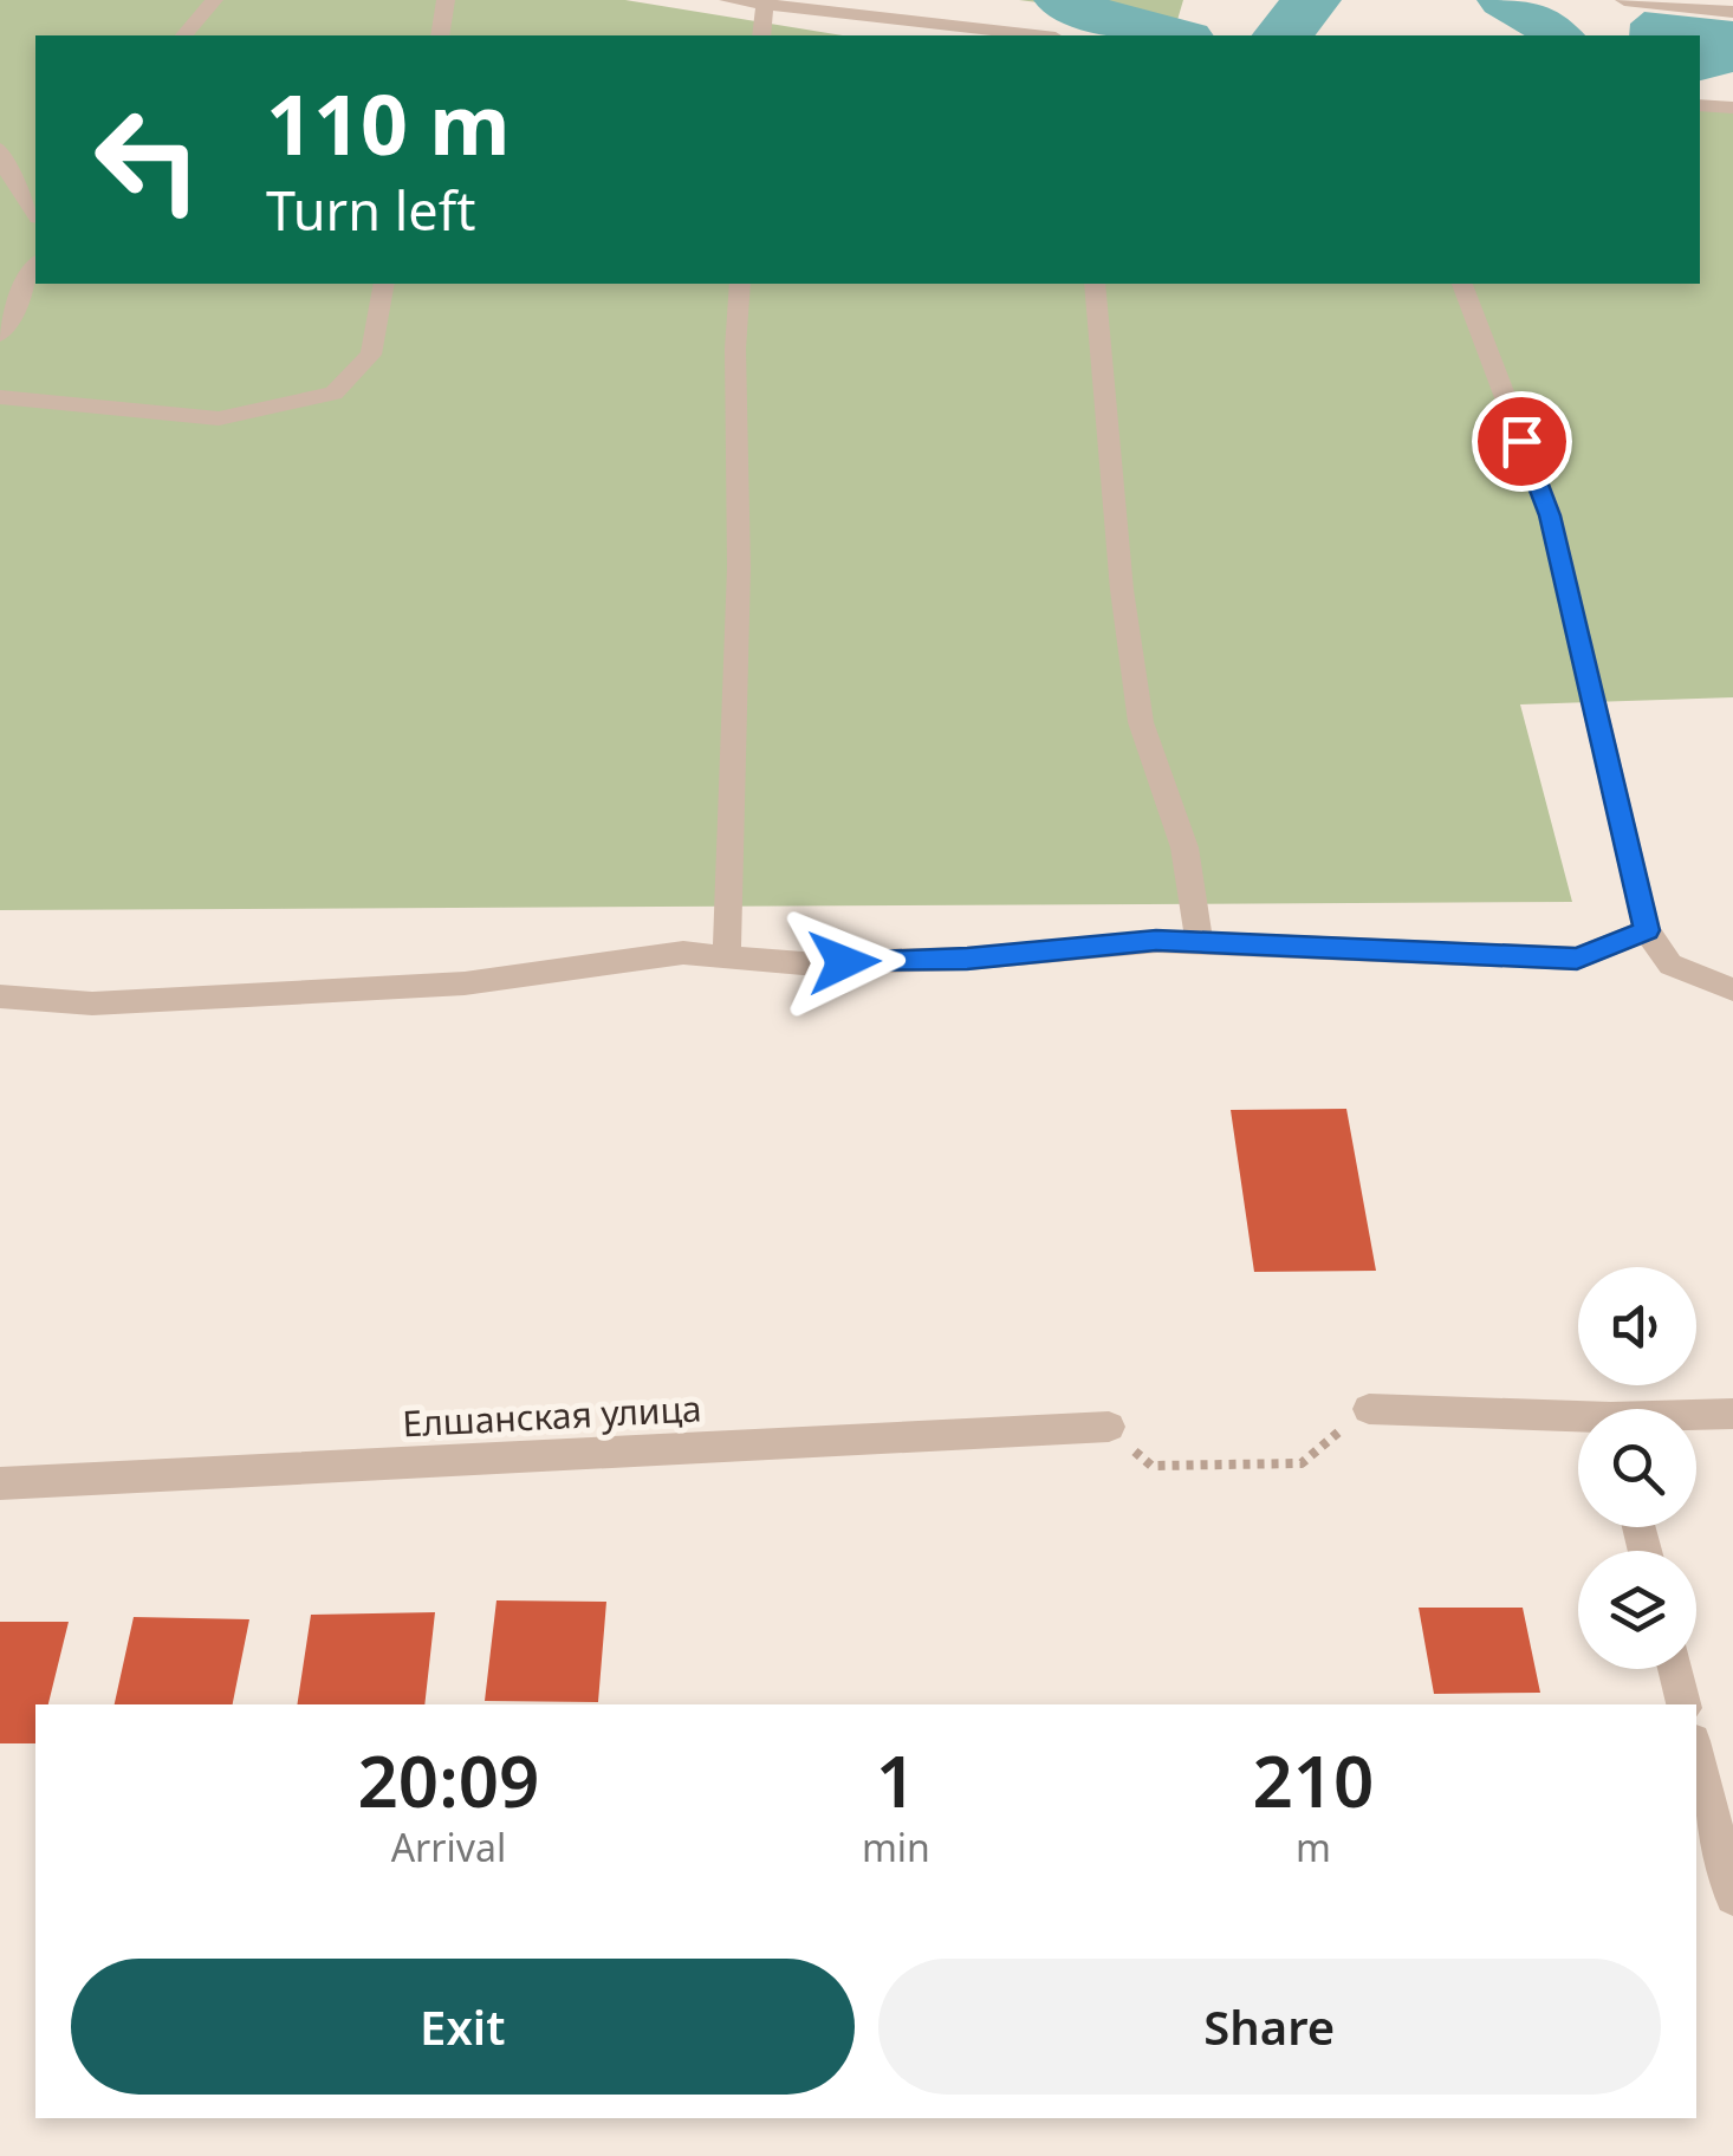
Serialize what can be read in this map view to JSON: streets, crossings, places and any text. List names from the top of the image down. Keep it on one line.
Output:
{"streets":{"street":["Елшанская улица"]},"page":{"turn":["110 m","Turn left"],"eta":["20:09","Arrival","1","min","210","m"],"buttons":["Exit","Share"]}}
